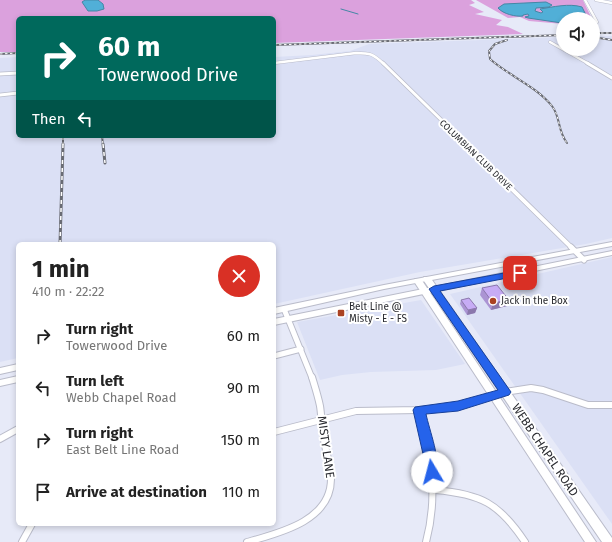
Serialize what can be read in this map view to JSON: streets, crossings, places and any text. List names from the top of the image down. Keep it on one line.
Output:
{"streets":{"main road":["WEBB CHAPEL ROAD"],"street":["COLUMBIAN CLUB DRIVE","MISTY LANE"]},"places":{"other":["Jack in the Box"],"transit":["Belt Line @ Misty - E - FS"]},"page":{"turn":["60 m","Towerwood Drive"],"then":"Then","heading":["1 min","410 m · 22:22"],"list":[{"name":"Turn right","note":"Towerwood Drive","value":"60 m"},{"name":"Turn left","note":"Webb Chapel Road","value":"90 m"},{"name":"Turn right","note":"East Belt Line Road","value":"150 m"},{"name":"Arrive at destination","value":"110 m"}]}}
